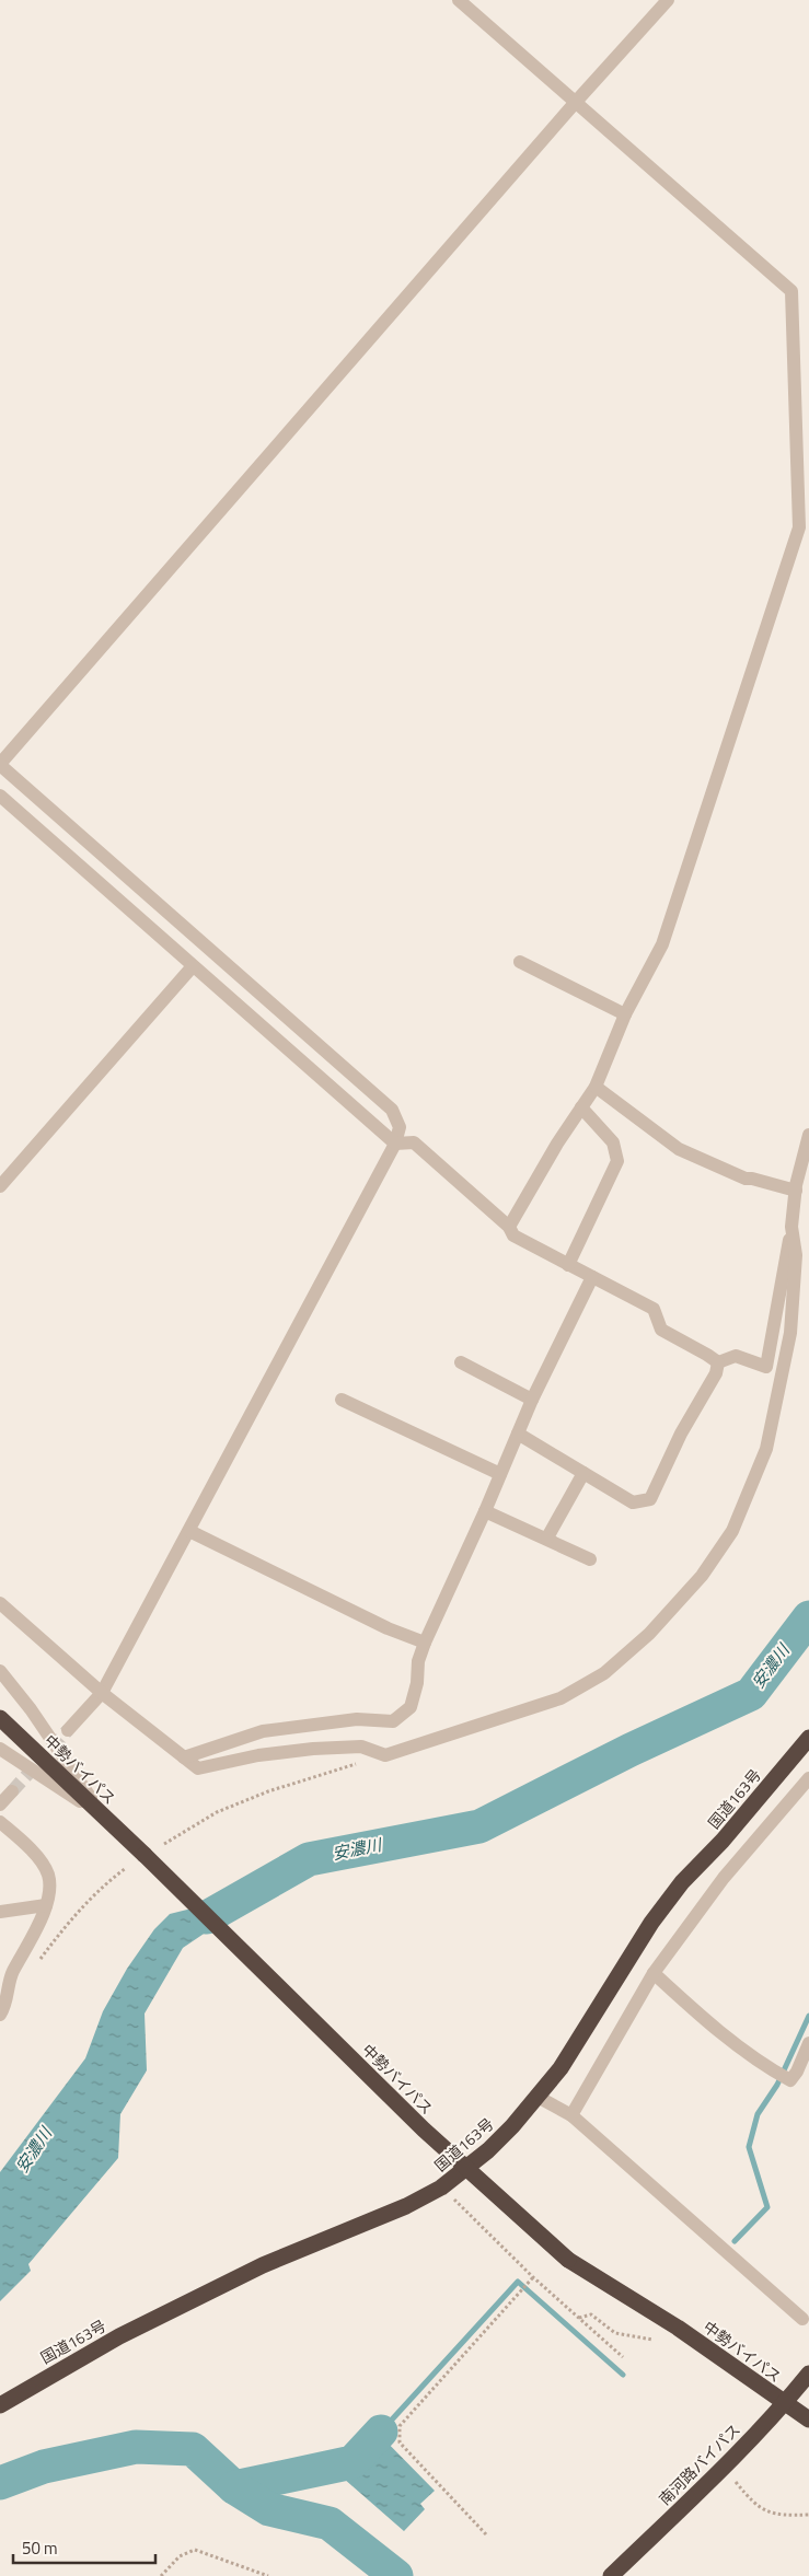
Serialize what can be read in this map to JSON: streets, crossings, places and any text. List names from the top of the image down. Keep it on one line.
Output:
{"streets":{"highway":["中勢バイパス","国道163号","南河路バイパス"]},"crossings":[["中勢バイパス","南河路バイパス"]],"water":["安濃川"],"scale_bar":"50 m"}
